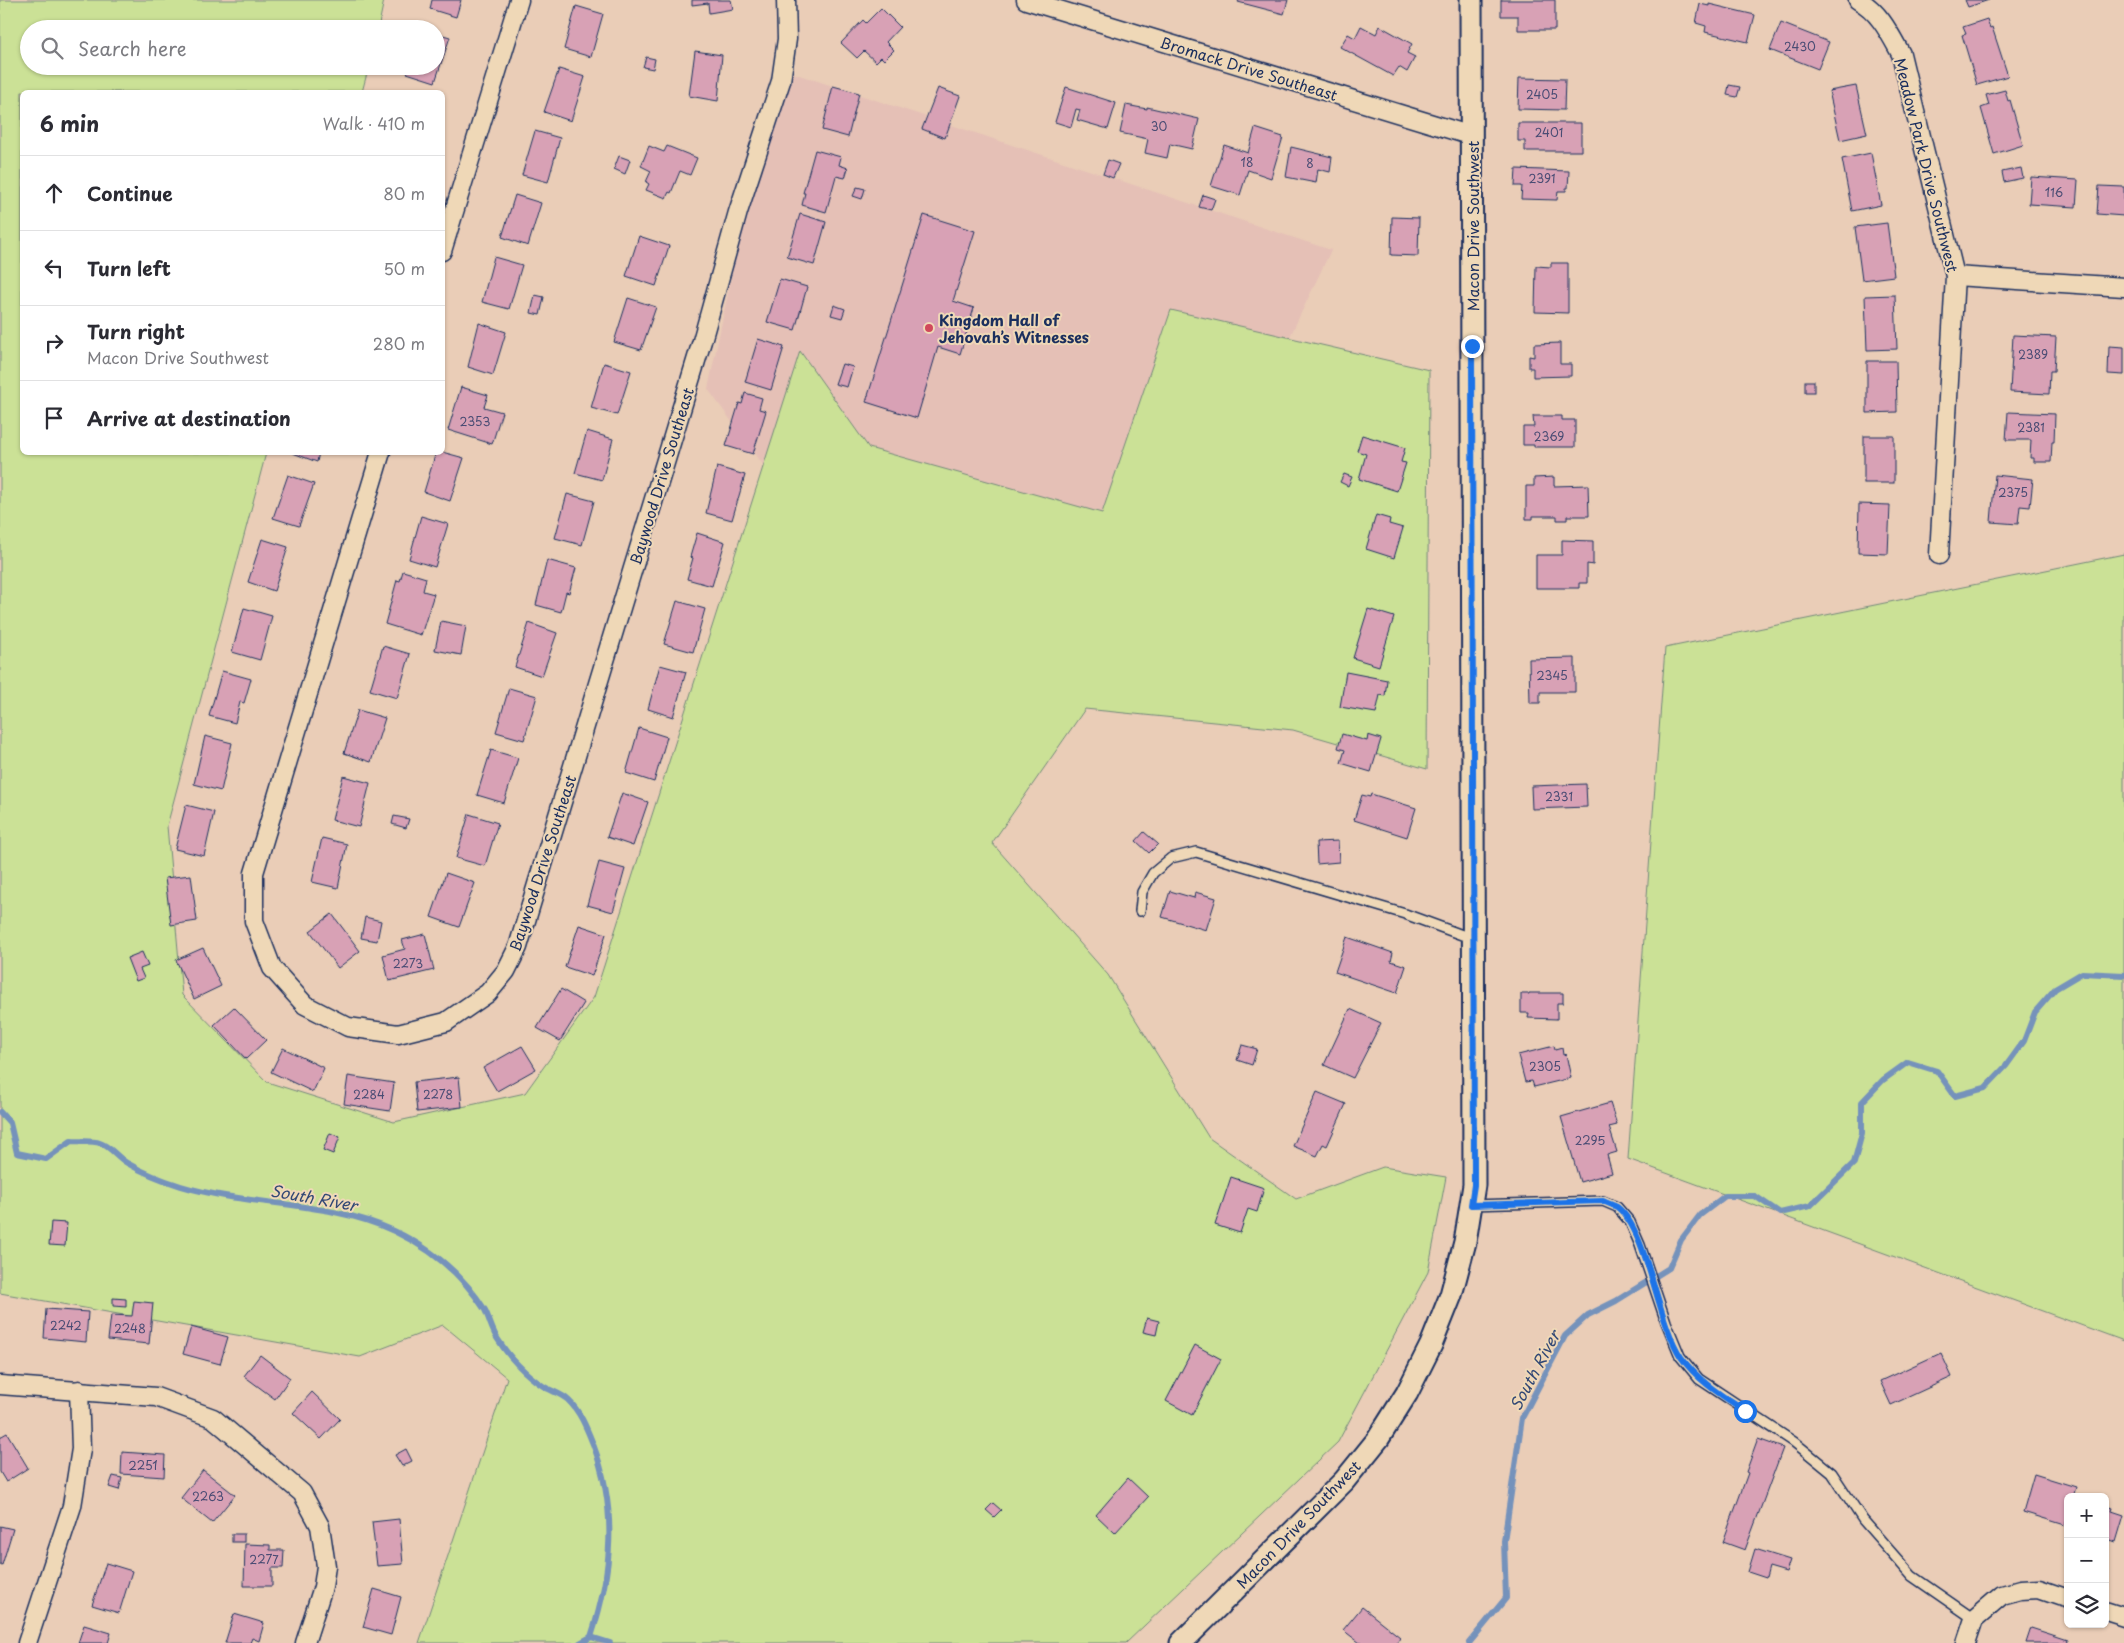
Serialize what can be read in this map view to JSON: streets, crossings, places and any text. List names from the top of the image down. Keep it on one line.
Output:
{"streets":{"street":["Bromack Drive Southeast","Meadow Park Drive Southwest","Macon Drive Southwest","Baywood Drive Southeast"]},"crossings":[["Bromack Drive Southeast","Macon Drive Southwest"]],"water":["South River"],"places":["Kingdom Hall of Jehovah’s Witnesses"],"house_numbers":["2430","2405","30","2401","18","8","2391","116","2389","2353","2381","2369","2375","2345","2331","2273","2305","2284","2278","2295","2242","2248","2251","2263","2277"],"page":{"search":"Search here","heading":["6 min","Walk · 410 m"],"list":[["Continue","80 m"],["Turn left","50 m"],["Turn right","Macon Drive Southwest","280 m"],"Arrive at destination"],"map_buttons":["+","−"]}}
